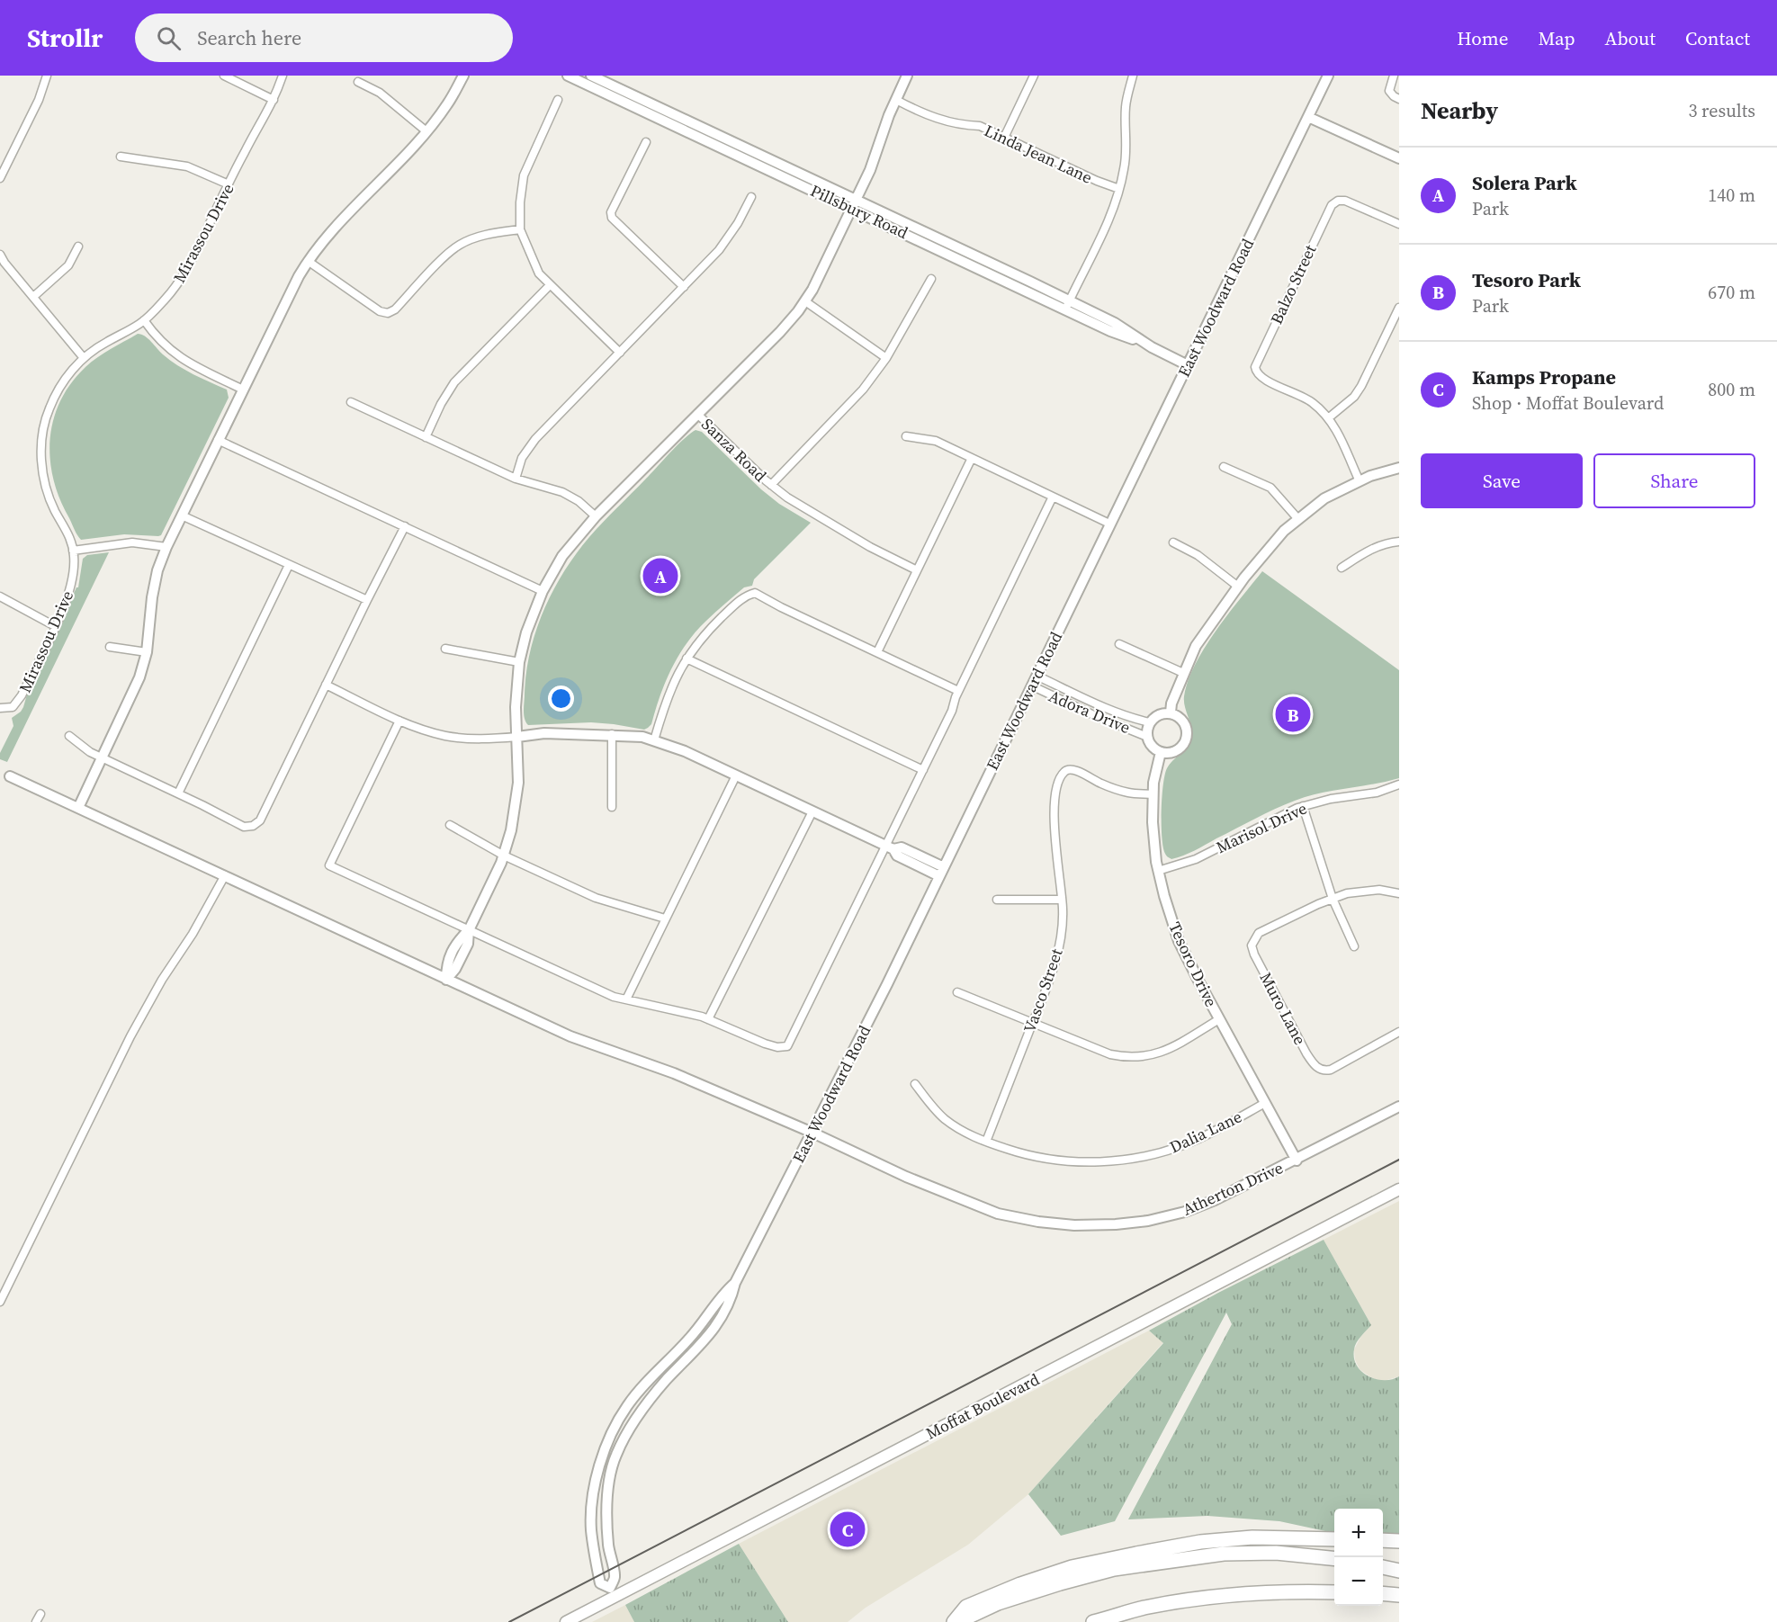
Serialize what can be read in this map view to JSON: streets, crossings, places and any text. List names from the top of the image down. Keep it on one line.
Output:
{"streets":{"main road":["Moffat Boulevard"],"street":["Linda Jean Lane","Pillsbury Road","Mirassou Drive","Balzo Street","East Woodward Road","Sanza Road","Adora Drive","Marisol Drive","Tesoro Drive","Vasco Street","Muro Lane","Dalia Lane","Atherton Drive"]},"crossings":[["Pillsbury Road","East Woodward Road"],["East Woodward Road","Adora Drive"],["East Woodward Road","Atherton Drive"],["East Woodward Road","Moffat Boulevard"],["Adora Drive","Tesoro Drive"],["Marisol Drive","Tesoro Drive"],["Tesoro Drive","Vasco Street"],["Tesoro Drive","Dalia Lane"],["Tesoro Drive","Atherton Drive"],["Vasco Street","Dalia Lane"]],"page":{"header":"Strollr","search":"Search here","nav":["Home","Map","About","Contact"],"heading":["Nearby","3 results"],"list":[{"mark":"A","name":"Solera Park","note":"Park","value":"140 m"},{"mark":"B","name":"Tesoro Park","note":"Park","value":"670 m"},{"mark":"C","name":"Kamps Propane","note":"Shop · Moffat Boulevard","value":"800 m"}],"buttons":["Save","Share"],"pins":["A","B","C"],"map_buttons":["+","−"]}}
